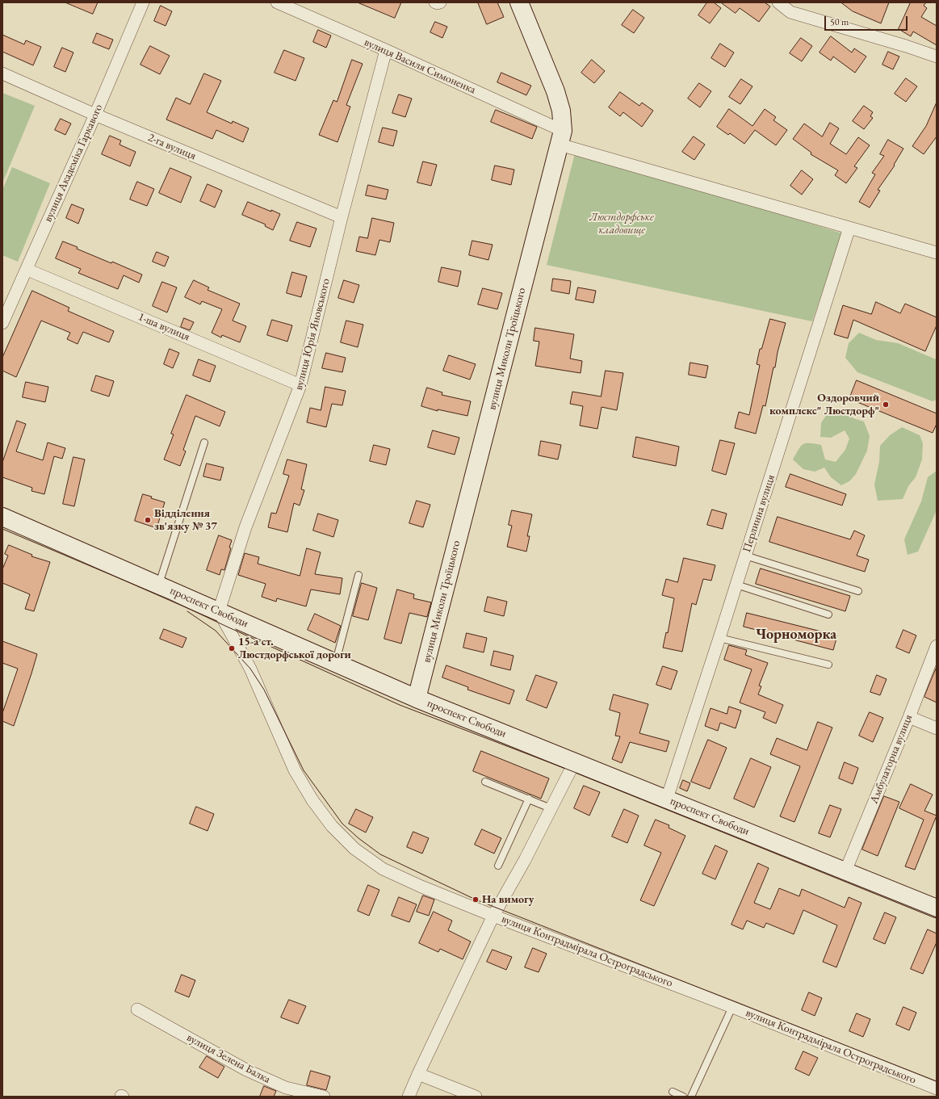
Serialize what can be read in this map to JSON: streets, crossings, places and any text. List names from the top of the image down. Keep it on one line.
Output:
{"streets":{"street":["вулиця Василя Симоненка","2-га вулиця","вулиця Академіка Гаркавого","1-ша вулиця","вулиця Юрія Яновського","вулиця Миколи Троїцького","Перлинна вулиця","проспект Свободи","Амбулаторна вулиця","вулиця Контрадмірала Остроградського","вулиця Зелена Балка"]},"crossings":[["вулиця Василя Симоненка","вулиця Юрія Яновського"],["вулиця Василя Симоненка","вулиця Миколи Троїцького"],["вулиця Василя Симоненка","Перлинна вулиця"],["2-га вулиця","вулиця Академіка Гаркавого"],["2-га вулиця","вулиця Юрія Яновського"],["вулиця Академіка Гаркавого","1-ша вулиця"],["1-ша вулиця","вулиця Юрія Яновського"],["вулиця Юрія Яновського","проспект Свободи"],["вулиця Юрія Яновського","вулиця Контрадмірала Остроградського"],["вулиця Миколи Троїцького","проспект Свободи"],["Перлинна вулиця","проспект Свободи"],["проспект Свободи","Амбулаторна вулиця"],["проспект Свободи","вулиця Контрадмірала Остроградського"]],"districts":["Чорноморка"],"parks":["Люстдорфське кладовище"],"places":["Оздоровчий комплекс\" Люстдорф\"","Відділення зв'язку № 37","15-а ст. Люстдорфської дороги","На вимогу"],"scale_bar":"50 m"}
